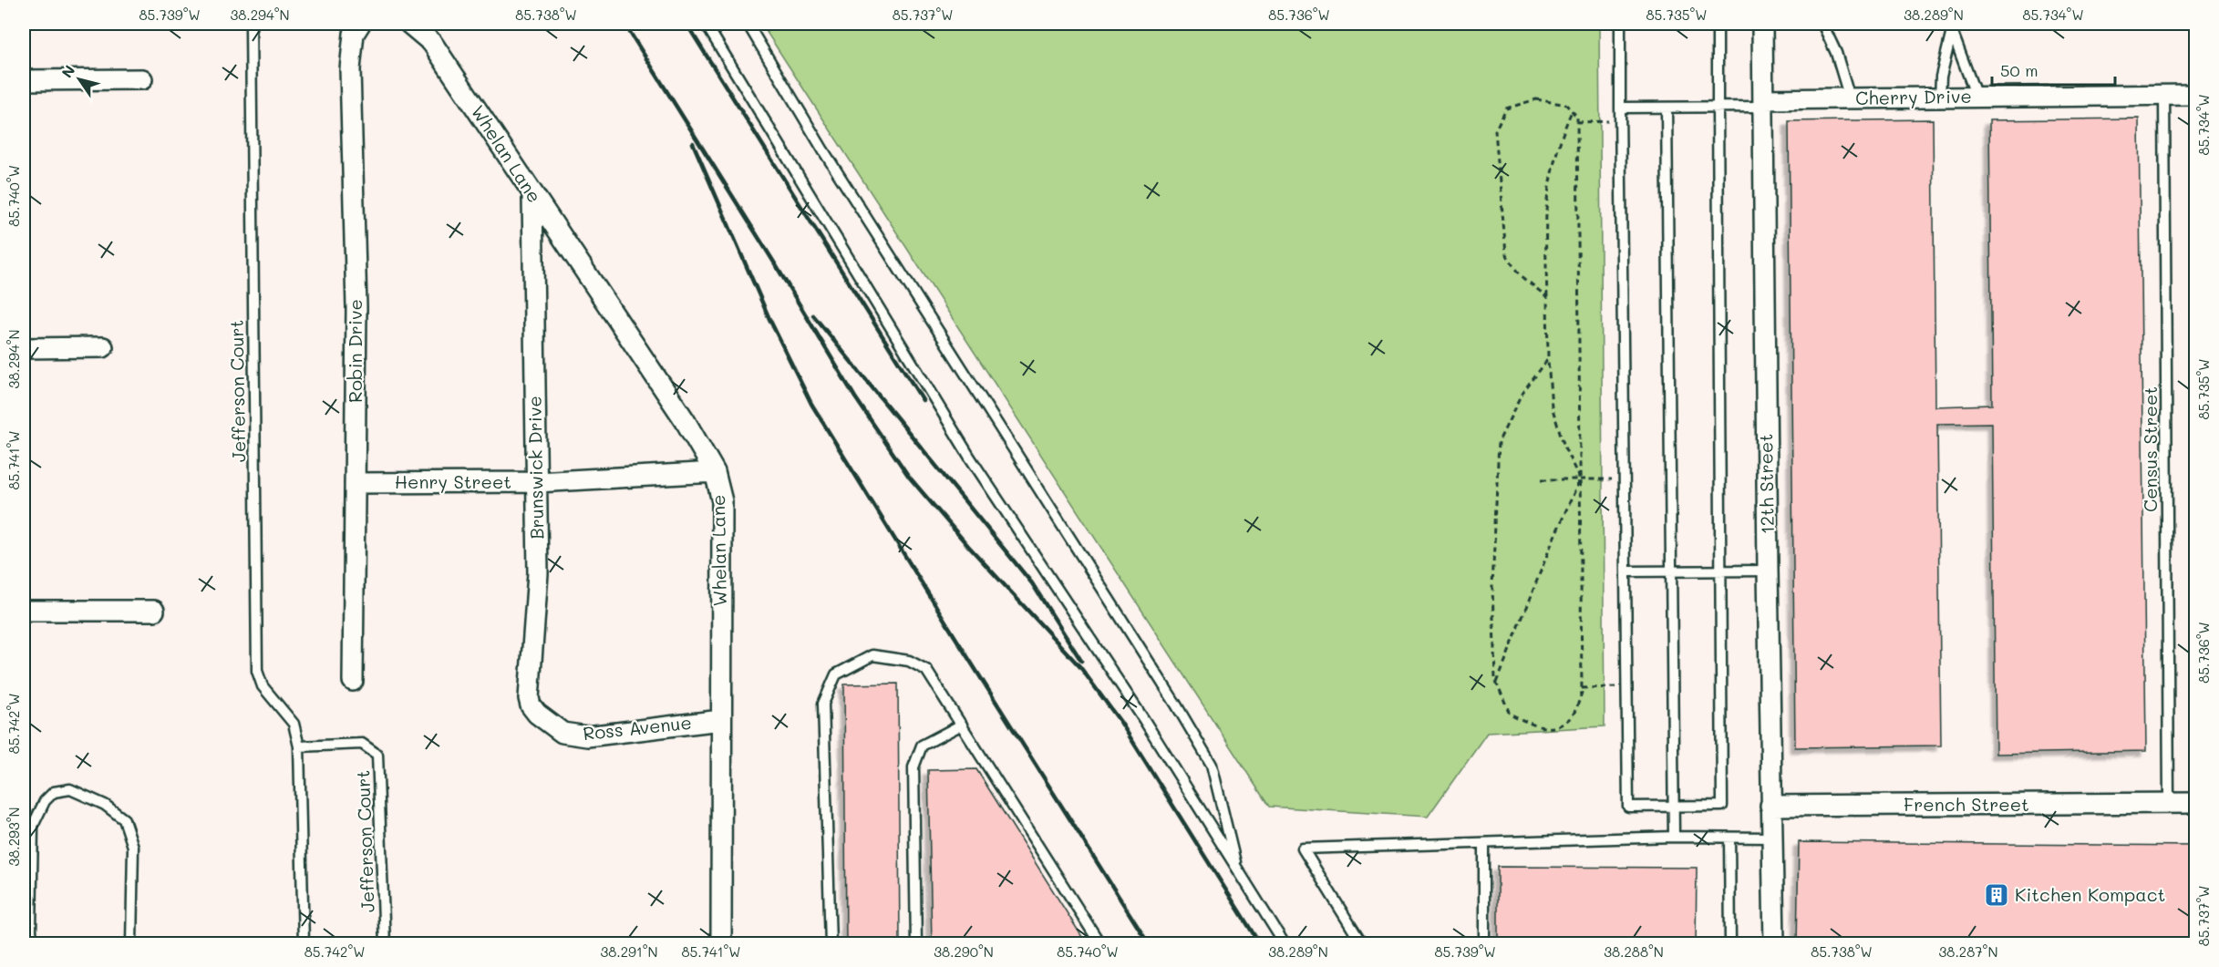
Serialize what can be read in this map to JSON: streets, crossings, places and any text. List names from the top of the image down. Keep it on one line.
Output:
{"streets":{"street":["Cherry Drive","Whelan Lane","Robin Drive","Brunswick Drive","Henry Street","12th Street","Ross Avenue","French Street"],"lane":["Jefferson Court","Census Street"]},"crossings":[["Cherry Drive","Census Street"],["Cherry Drive","12th Street"],["Whelan Lane","Brunswick Drive"],["Whelan Lane","Henry Street"],["Whelan Lane","Ross Avenue"],["Robin Drive","Henry Street"],["Census Street","French Street"],["Brunswick Drive","Henry Street"],["Brunswick Drive","Ross Avenue"],["12th Street","French Street"]],"places":{"building":["Kitchen Kompact"]},"scale_bar":"50 m","north":"top left","coordinates":["85.739°W","38.294°N","85.738°W","85.737°W","85.736°W","85.735°W","38.289°N","85.734°W","85.740°W","85.741°W","85.742°W","38.293°N","38.291°N","38.290°N","38.288°N","38.287°N"]}
